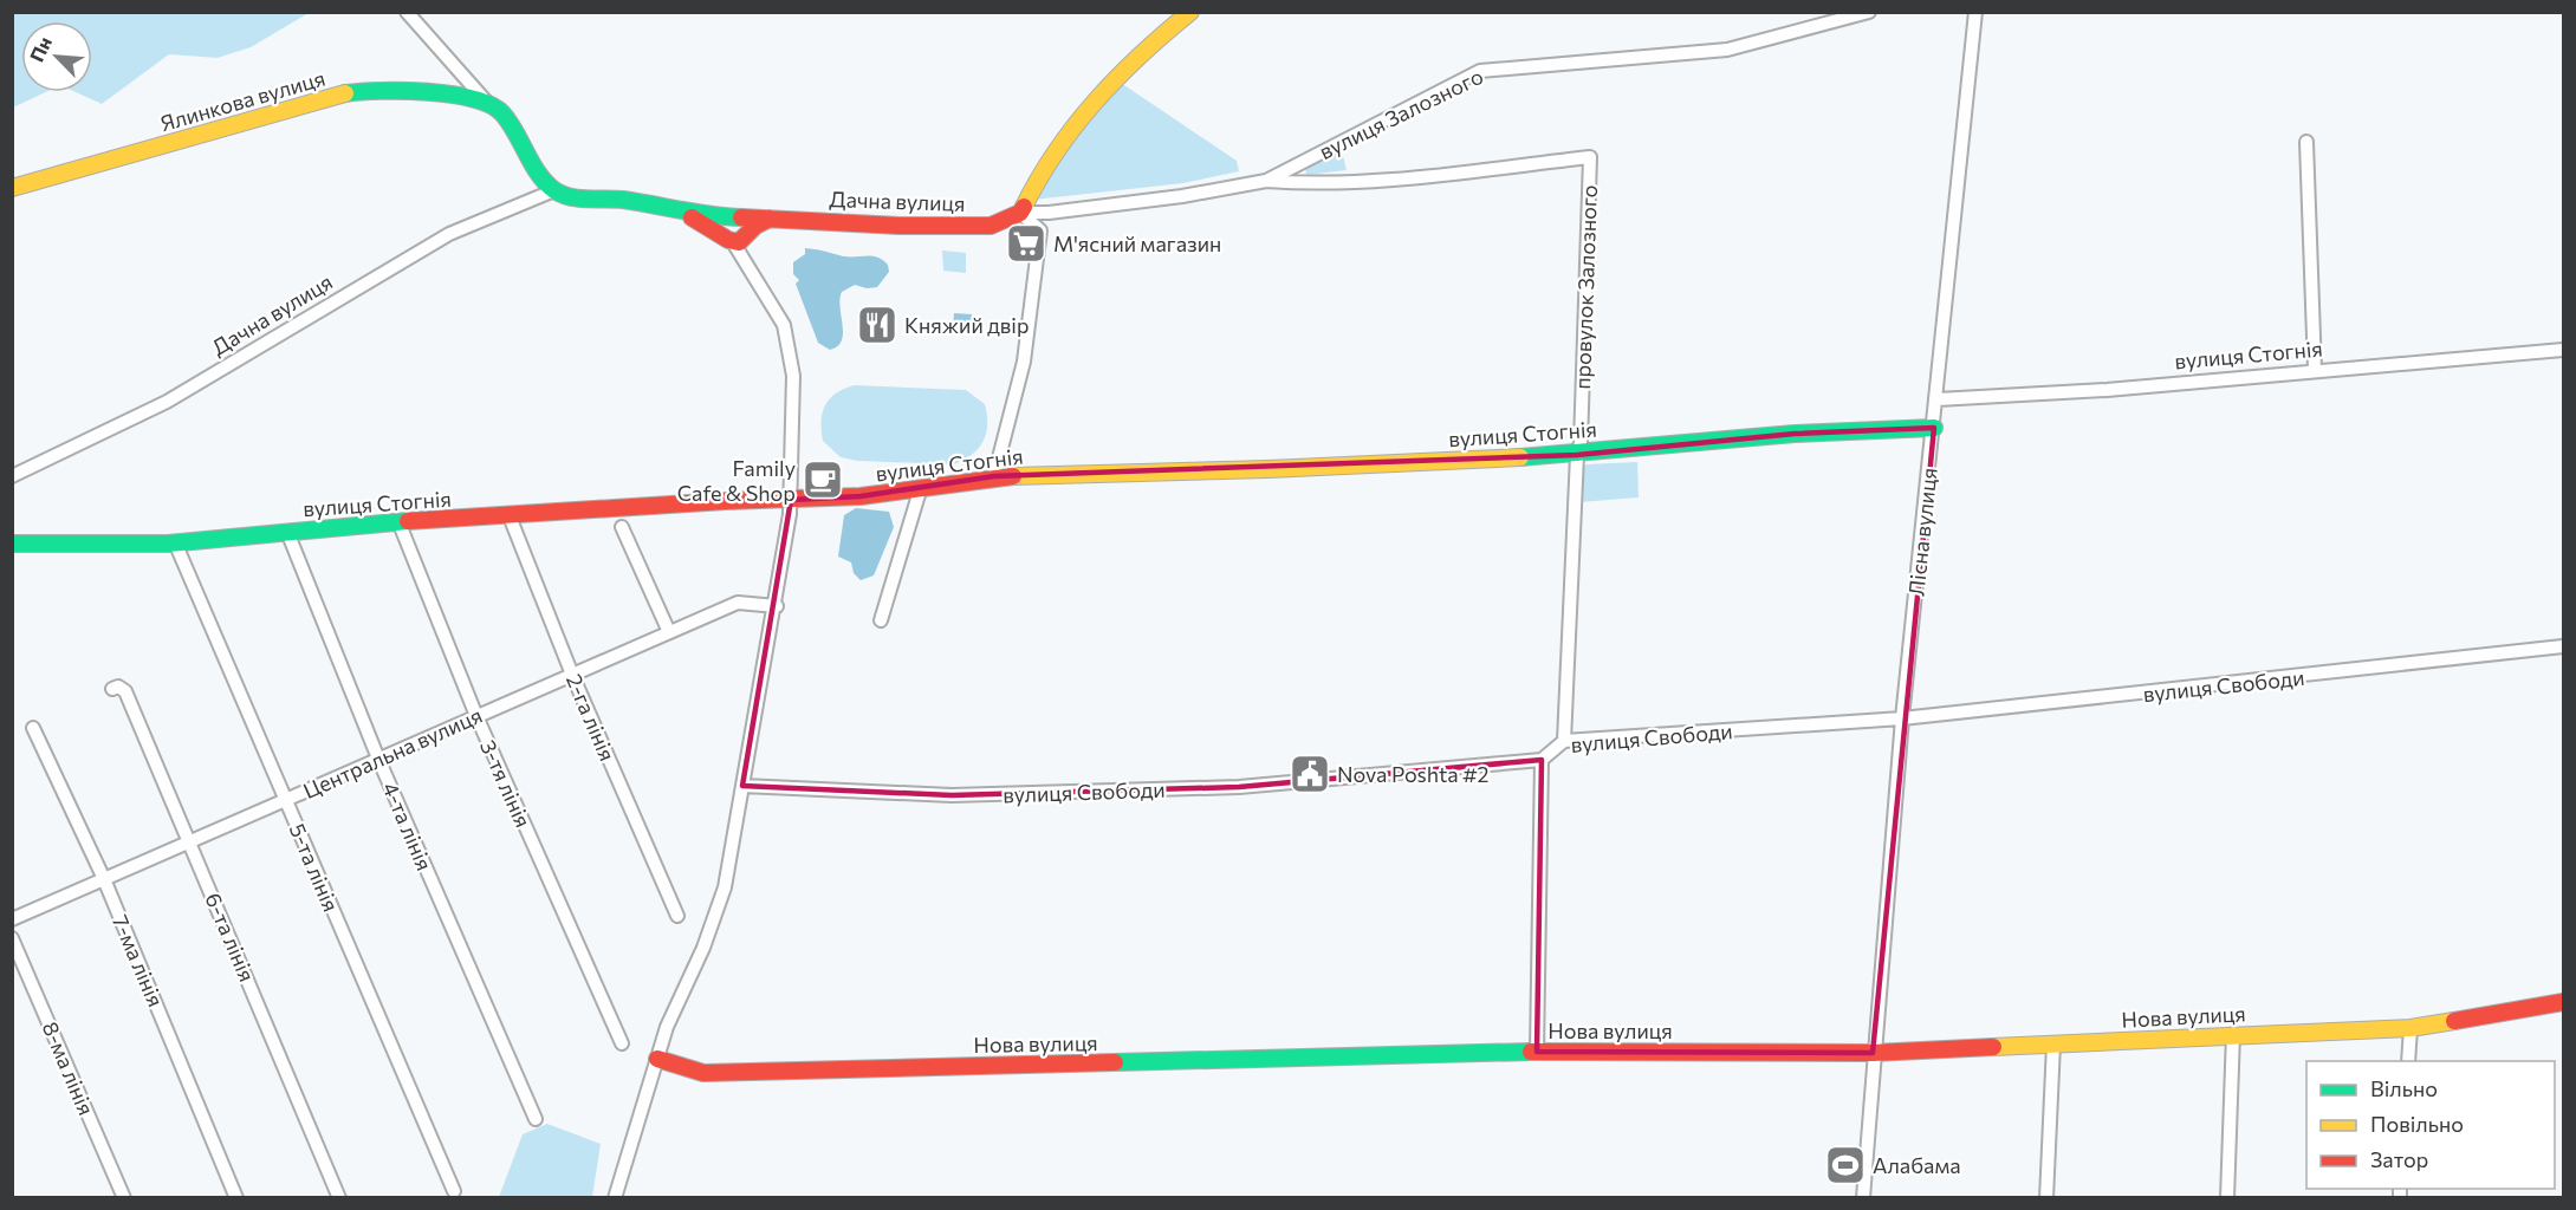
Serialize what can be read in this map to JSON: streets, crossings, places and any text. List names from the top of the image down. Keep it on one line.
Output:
{"streets":{"street":["Ялинкова вулиця","вулиця Залозного","Дачна вулиця","провулок Залозного","вулиця Стогнія","Лісна вулиця","вулиця Свободи","2-га лінія","Центральна вулиця","3-тя лінія","4-та лінія","5-та лінія","6-та лінія","7-ма лінія","Нова вулиця","8-ма лінія"]},"crossings":[["вулиця Залозного","Дачна вулиця"],["вулиця Залозного","провулок Залозного"],["провулок Залозного","вулиця Стогнія"],["провулок Залозного","вулиця Свободи"],["вулиця Стогнія","Лісна вулиця"],["вулиця Стогнія","2-га лінія"],["вулиця Стогнія","3-тя лінія"],["вулиця Стогнія","4-та лінія"],["вулиця Стогнія","5-та лінія"],["Лісна вулиця","вулиця Свободи"],["Лісна вулиця","Нова вулиця"],["2-га лінія","Центральна вулиця"],["Центральна вулиця","3-тя лінія"],["Центральна вулиця","4-та лінія"],["Центральна вулиця","5-та лінія"],["Центральна вулиця","6-та лінія"],["Центральна вулиця","7-ма лінія"]],"places":{"supermarket":["М'ясний магазин"],"restaurant":["Княжий двір"],"cafe":["Family Cafe & Shop"],"public building":["Nova Poshta #2"],"sports":["Алабама"]},"legend":["Вільно","Повільно","Затор"],"north":"top left"}
